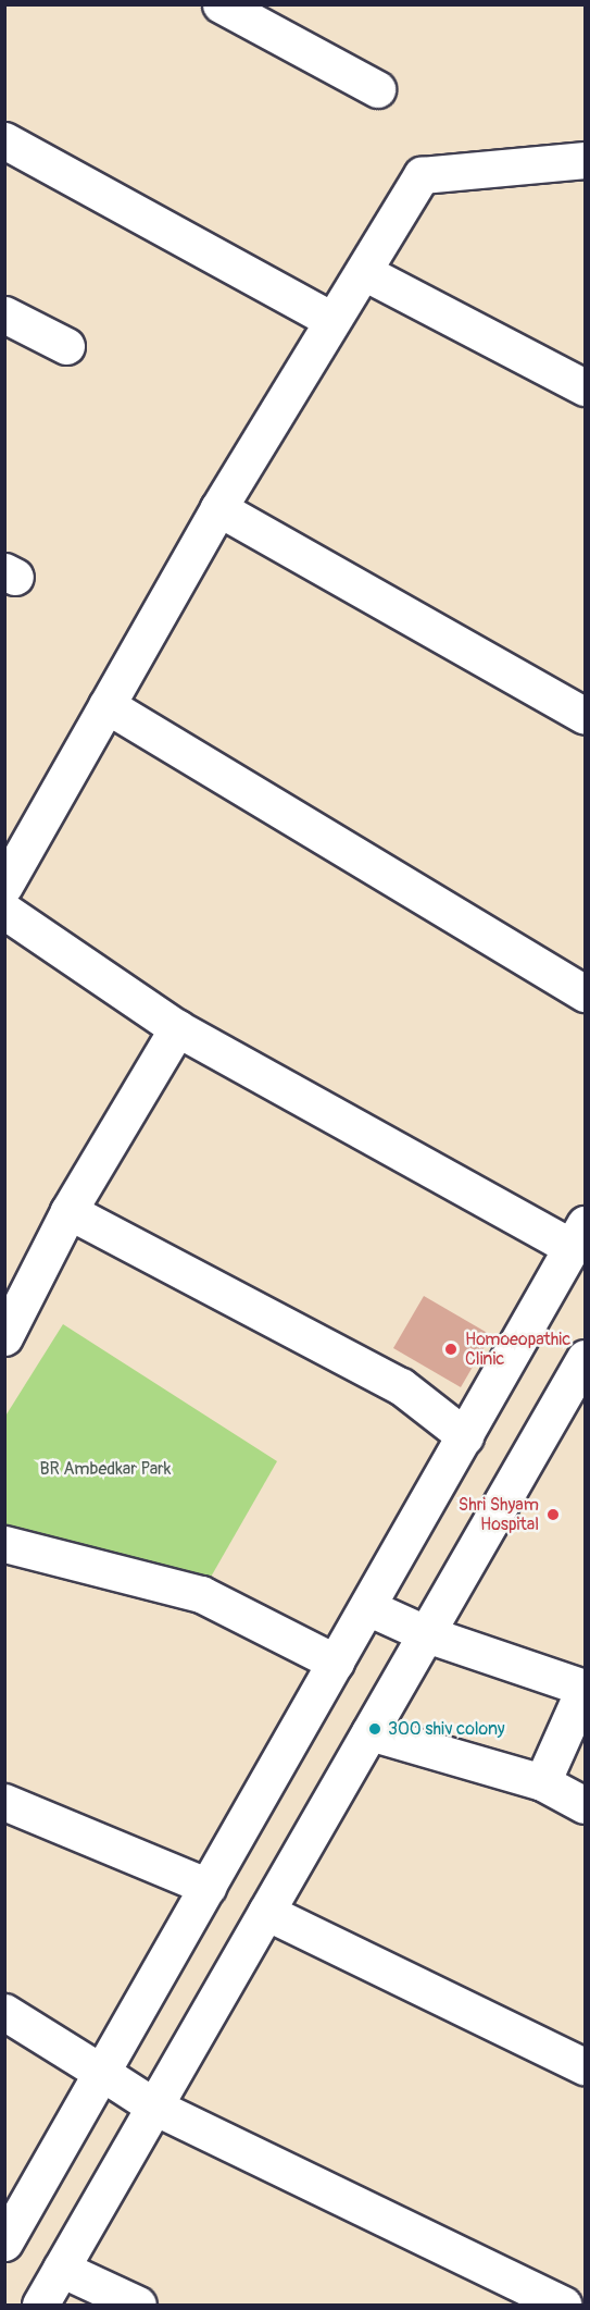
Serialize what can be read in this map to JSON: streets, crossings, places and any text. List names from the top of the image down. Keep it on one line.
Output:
{"parks":["BR Ambedkar Park"],"places":["Homoeopathic Clinic","Shri Shyam Hospital","300 shiv colony"]}
